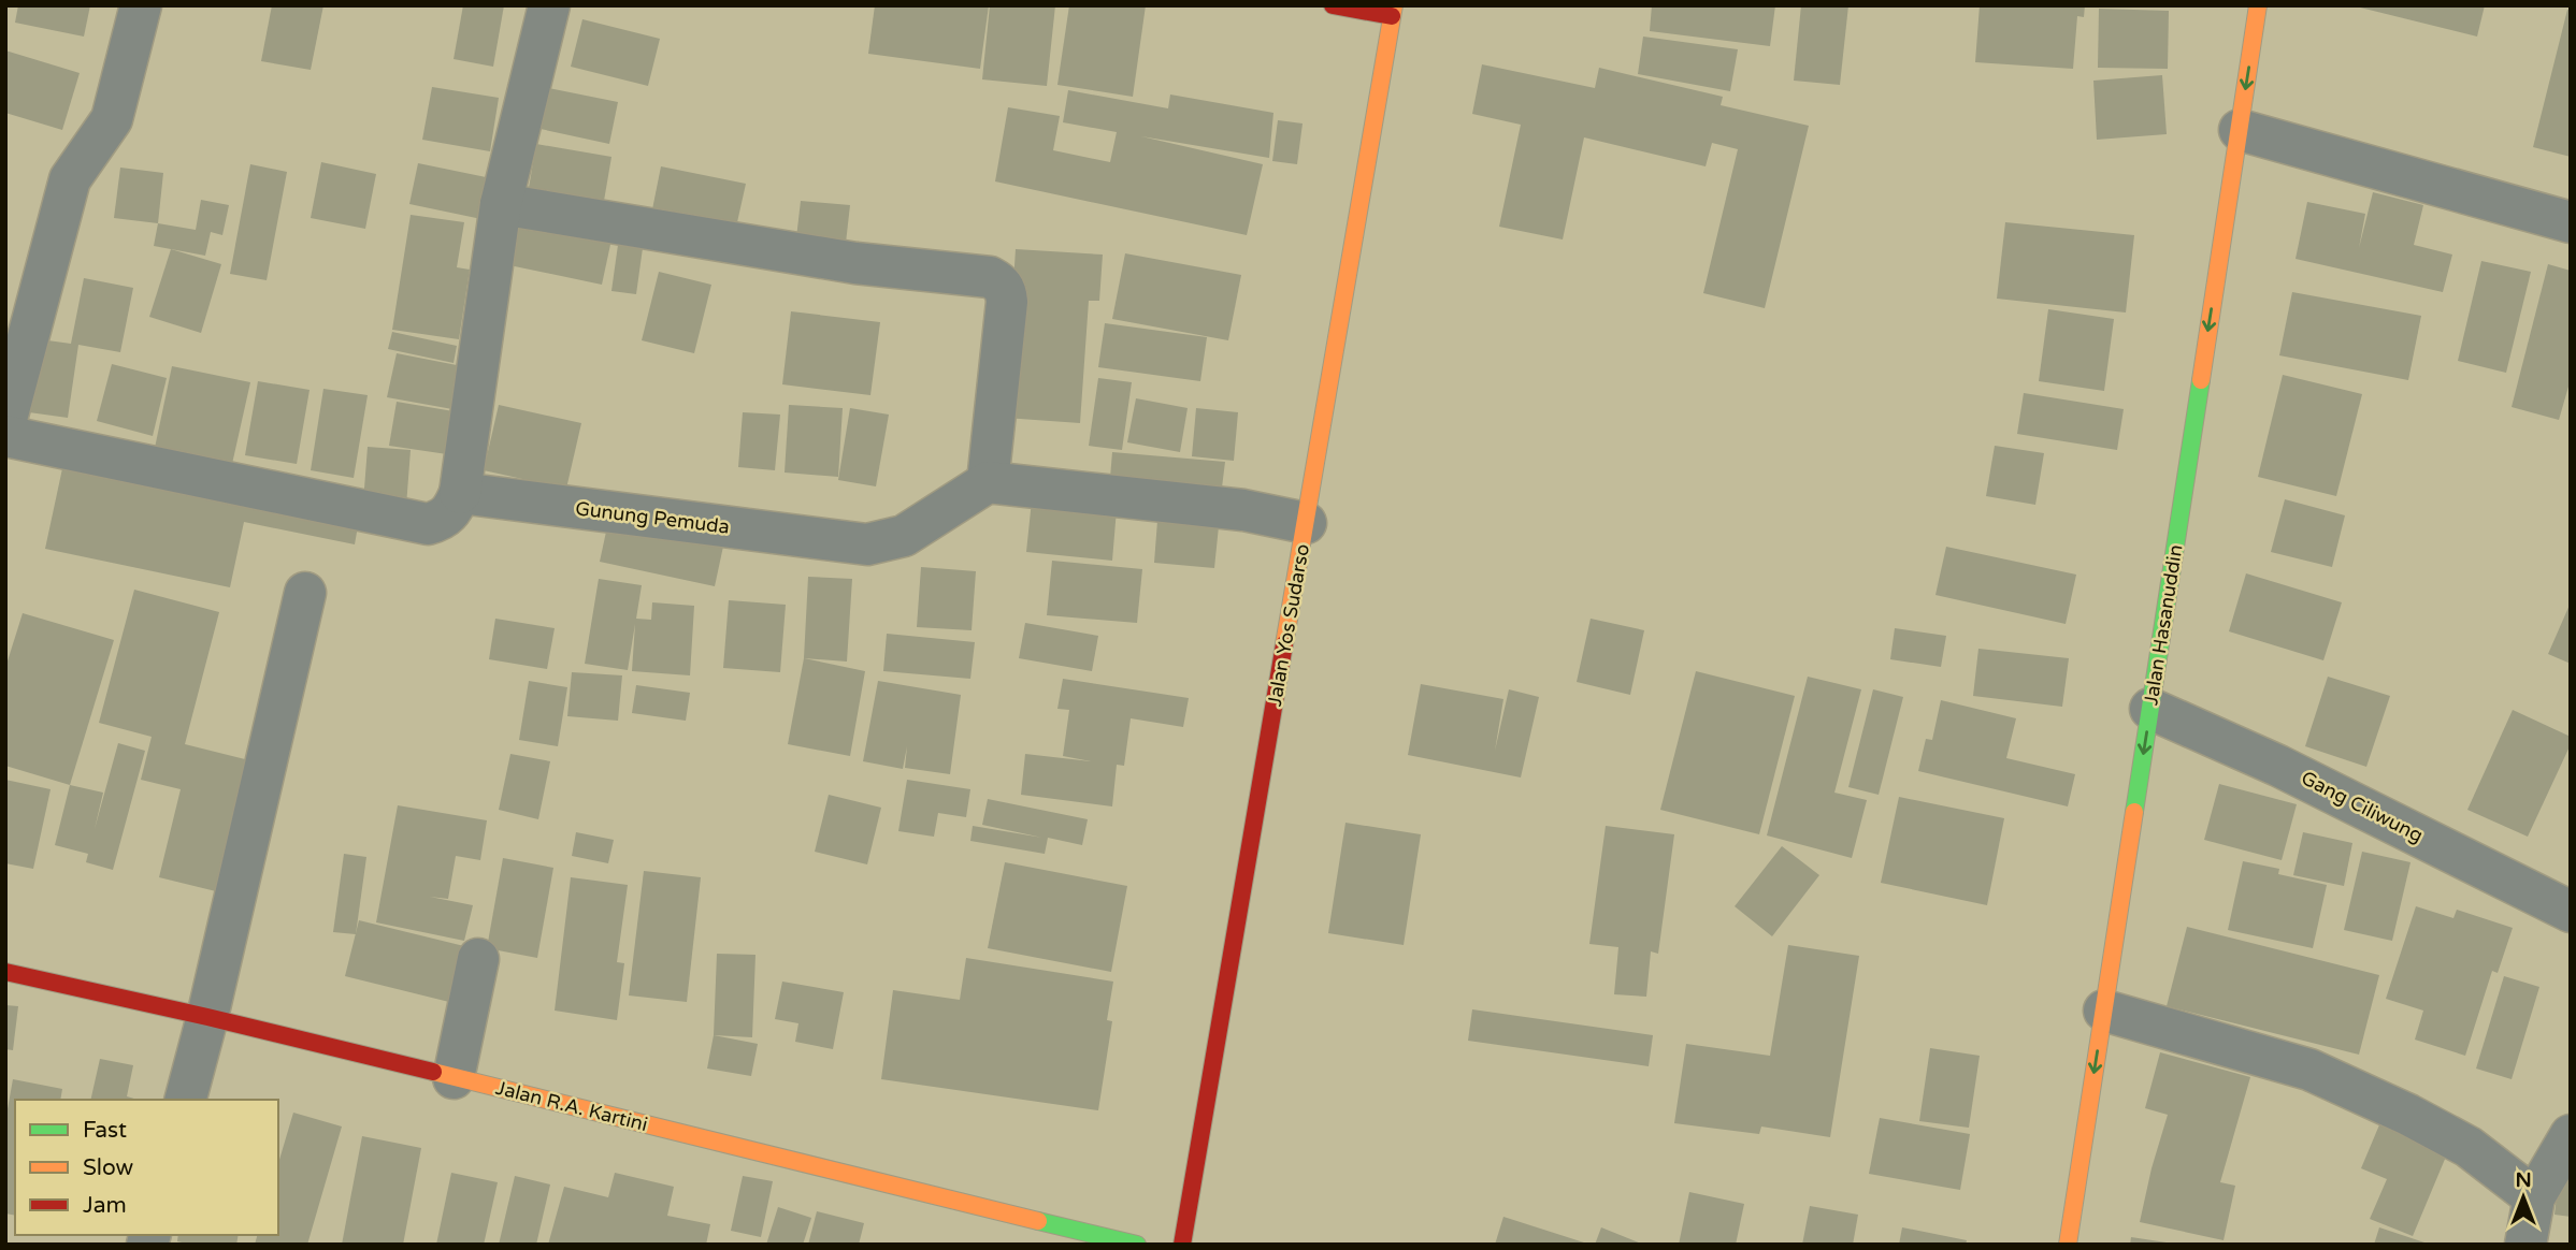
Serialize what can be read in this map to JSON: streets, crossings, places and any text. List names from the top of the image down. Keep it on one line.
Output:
{"streets":{"street":["Gunung Pemuda","Jalan Yos Sudarso","Jalan Hasanuddin","Gang Ciliwung","Jalan R.A. Kartini"]},"crossings":[["Jalan Hasanuddin","Gang Ciliwung"]],"one_way":["Jalan Hasanuddin"],"legend":["Fast","Slow","Jam"],"north":"top"}
